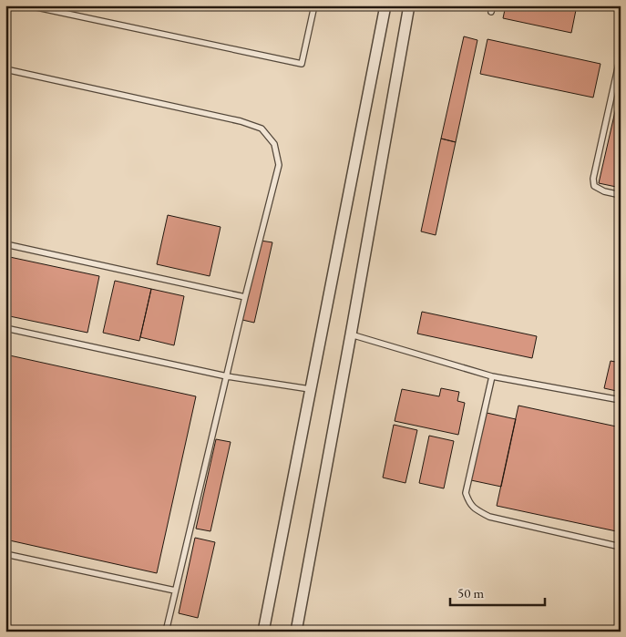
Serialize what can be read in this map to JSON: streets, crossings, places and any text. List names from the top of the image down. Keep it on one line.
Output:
{"scale_bar":"50 m"}
